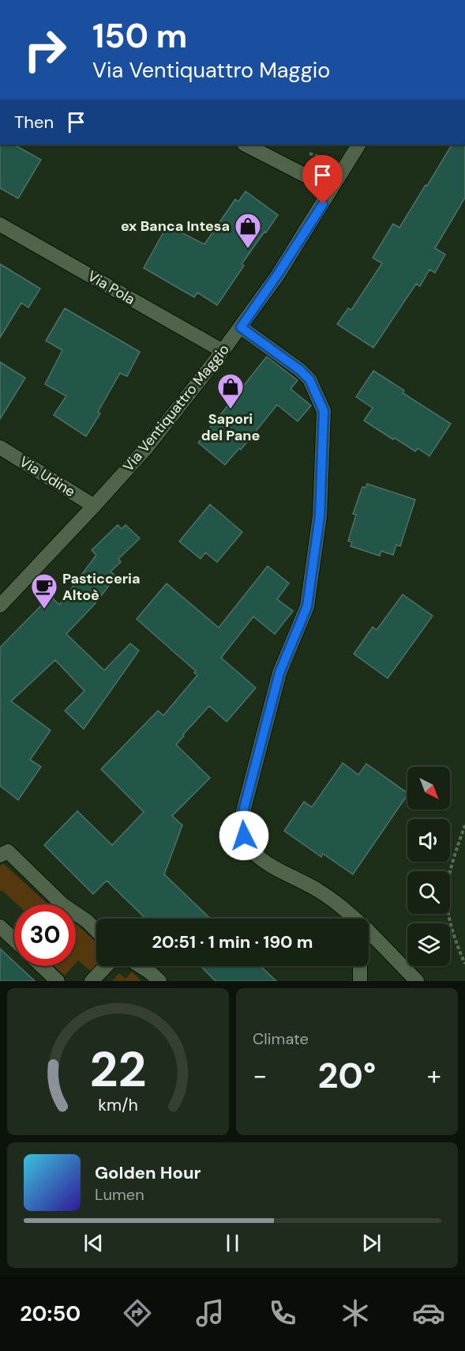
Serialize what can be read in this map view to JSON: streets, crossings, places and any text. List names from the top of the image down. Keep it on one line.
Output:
{"streets":{"street":["Via Pola","Via Ventiquattro Maggio","Via Udine"]},"crossings":[["Via Pola","Via Ventiquattro Maggio"],["Via Ventiquattro Maggio","Via Udine"]],"places":{"shop":["ex Banca Intesa","Sapori del Pane"],"cafe":["Pasticceria Altoè"]},"north":"bottom right","page":{"turn":["150 m","Via Ventiquattro Maggio"],"then":"Then","limit":"30","trip":"20:51 · 1 min · 190 m","tile":"Climate","heat":["−","20°","+"],"song":["Golden Hour","Lumen"],"tabs":"20:50","gauge":["22","km/h"]}}
